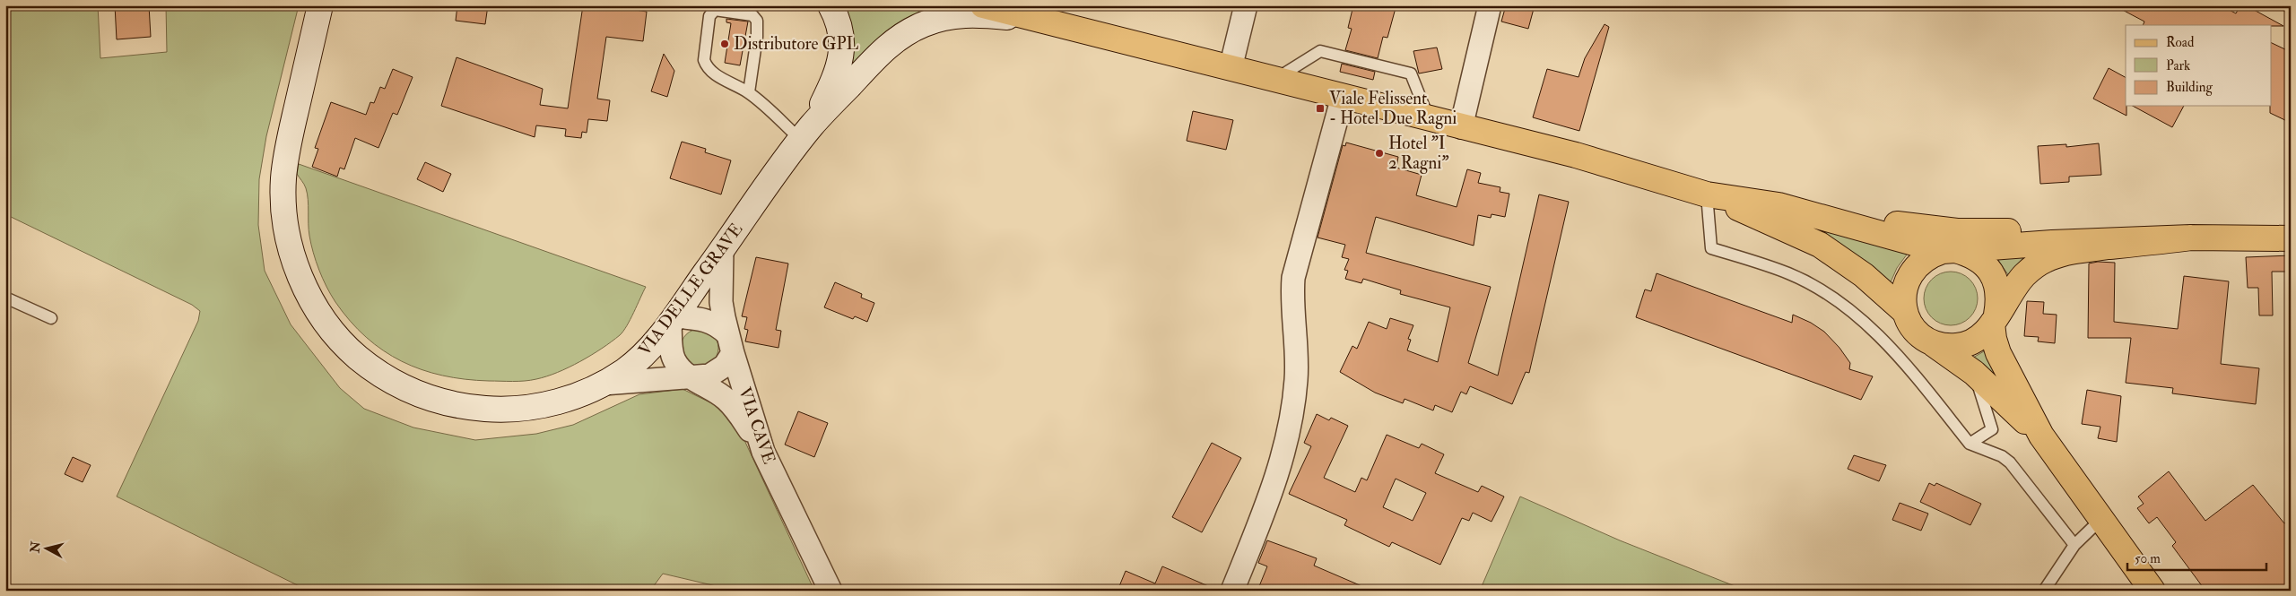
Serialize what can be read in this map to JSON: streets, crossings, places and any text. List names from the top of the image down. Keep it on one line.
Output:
{"streets":{"main road":["VIA DELLE GRAVE"],"street":["VIA CAVE"]},"crossings":[["VIA DELLE GRAVE","VIA CAVE"]],"places":{"other":["Distributore GPL","Hotel \"I 2 Ragni\""],"transit":["Viale Felissent - Hotel Due Ragni"]},"legend":["Road","Park","Building"],"scale_bar":"50 m","north":"left"}
